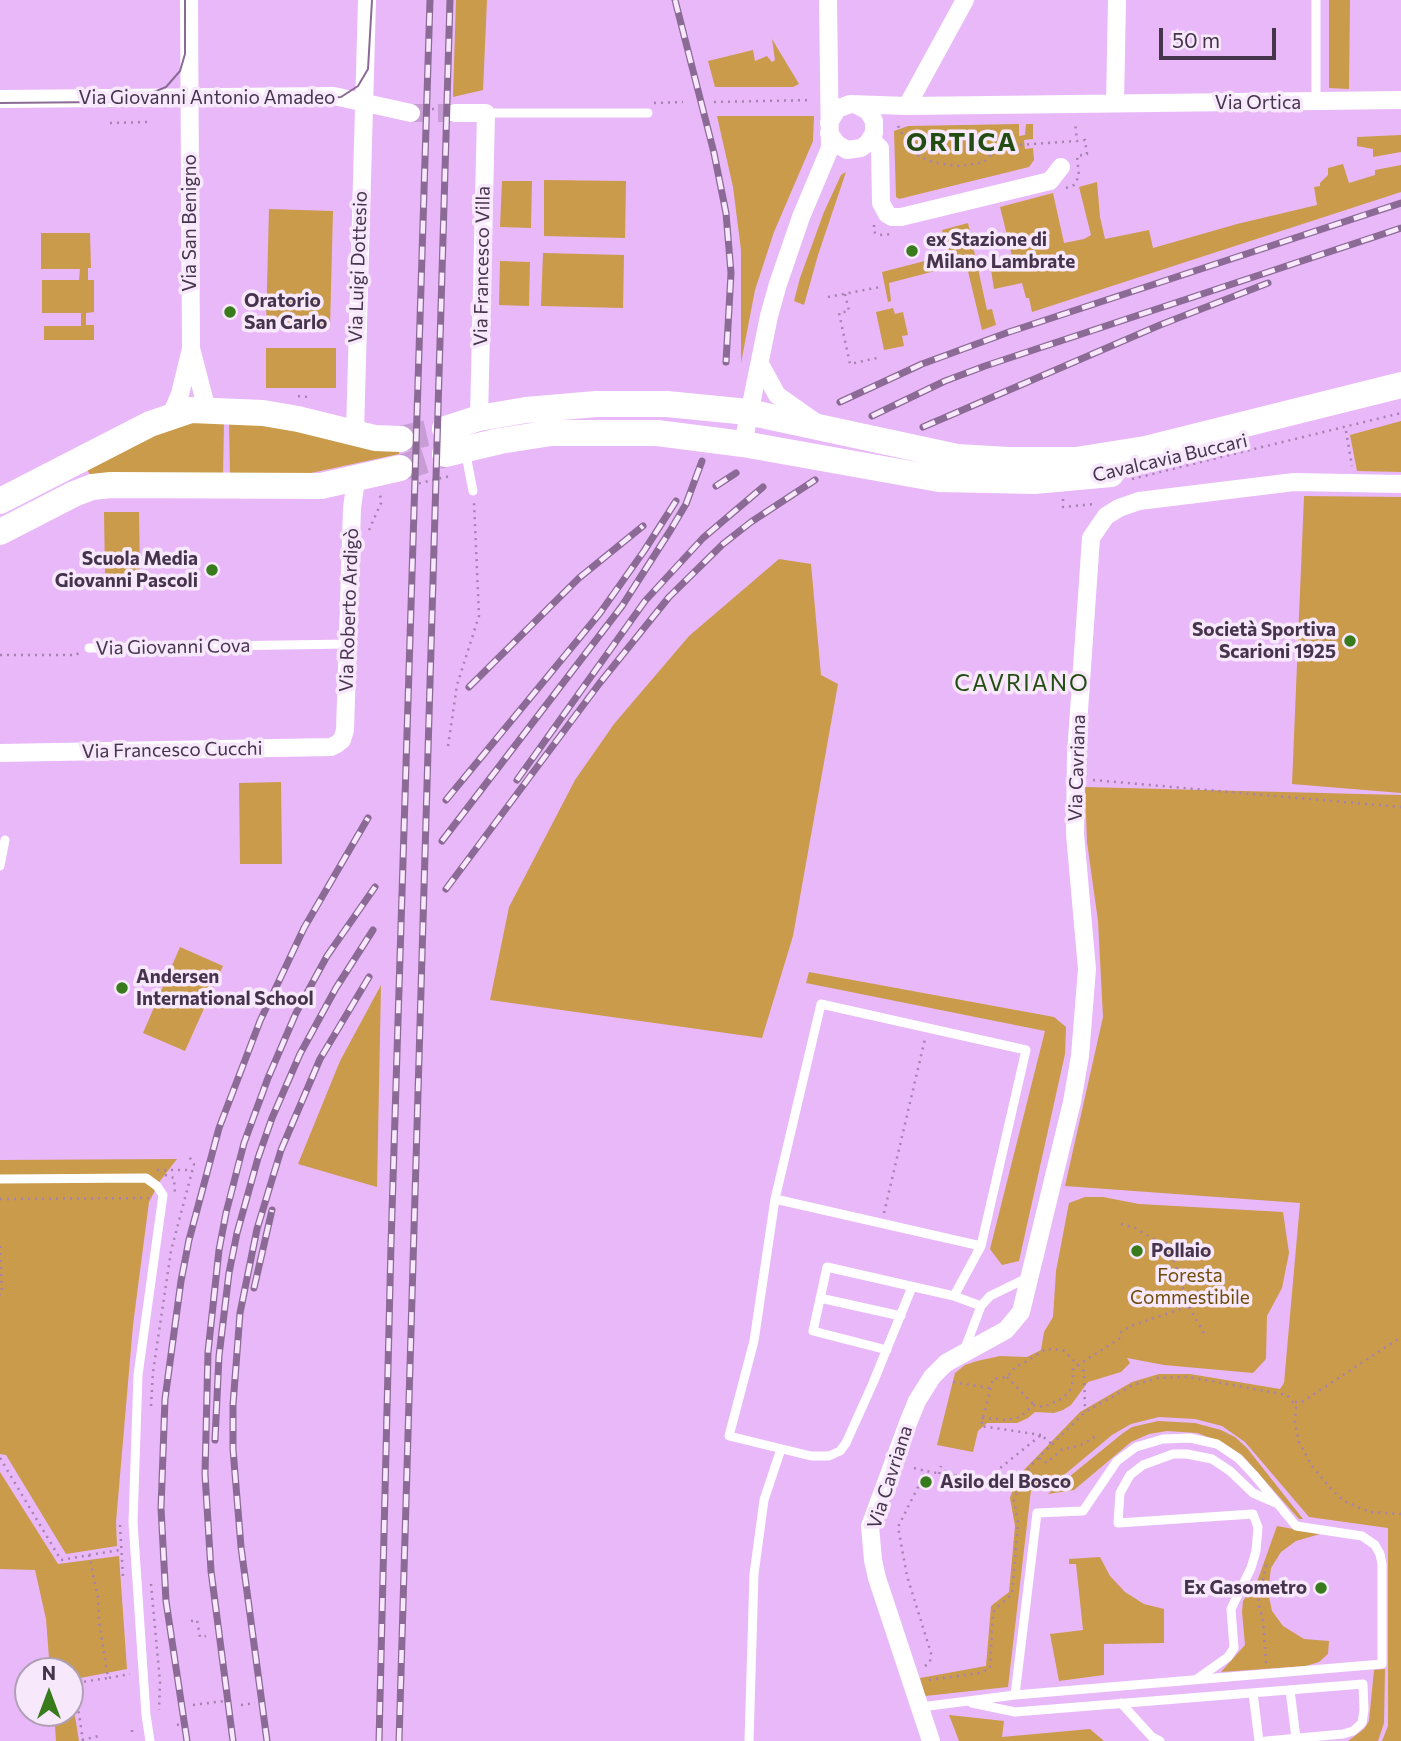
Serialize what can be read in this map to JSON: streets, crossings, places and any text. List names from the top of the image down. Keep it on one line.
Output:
{"streets":{"street":["Via Giovanni Antonio Amadeo","Via Ortica","Via San Benigno","Via Francesco Villa","Via Luigi Dottesio","Cavalcavia Buccari","Via Roberto Ardigò","Via Francesco Cucchi","Via Cavriana"],"lane":["Via Giovanni Cova"]},"crossings":[["Via Giovanni Antonio Amadeo","Via San Benigno"],["Via Giovanni Antonio Amadeo","Via Luigi Dottesio"],["Via Francesco Villa","Cavalcavia Buccari"],["Via Roberto Ardigò","Via Giovanni Cova"],["Via Roberto Ardigò","Via Francesco Cucchi"]],"districts":["ORTICA","CAVRIANO"],"parks":["Foresta Commestibile"],"places":["ex Stazione di Milano Lambrate","Oratorio San Carlo","Scuola Media Giovanni Pascoli","Società Sportiva Scarioni 1925","Andersen International School","Pollaio","Asilo del Bosco","Ex Gasometro"],"scale_bar":"50 m","north":"top"}
